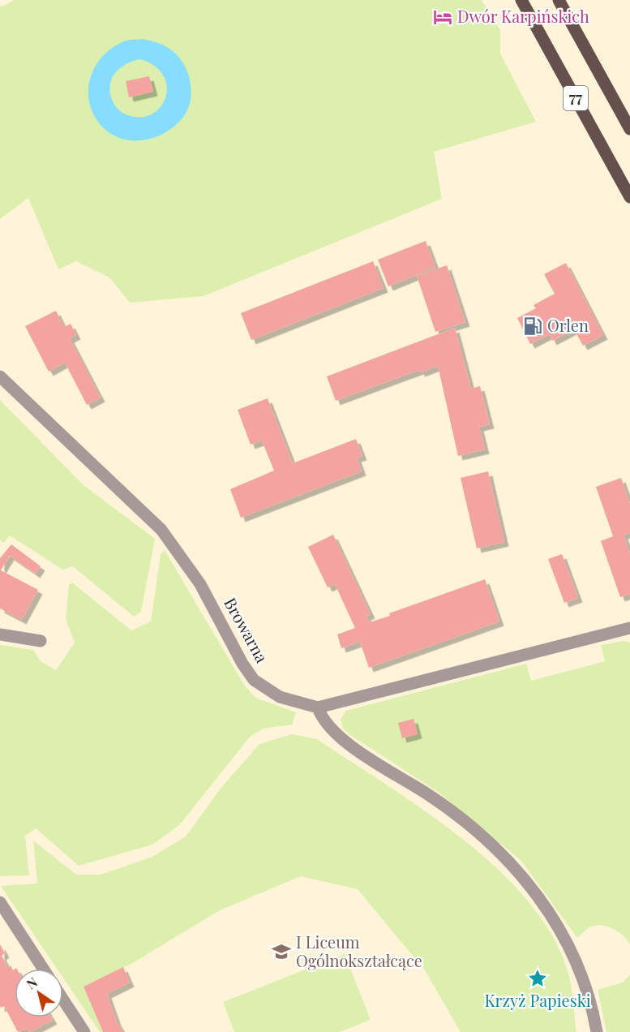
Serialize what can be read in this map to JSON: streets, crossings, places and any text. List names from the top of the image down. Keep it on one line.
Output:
{"streets":{"main road":["77"],"street":["Browarna"]},"places":{"hotel":["Dwór Karpińskich"],"fuel station":["Orlen"],"school or university":["I Liceum Ogólnokształcące"],"place":["Krzyż Papieski"]},"north":"top left"}
